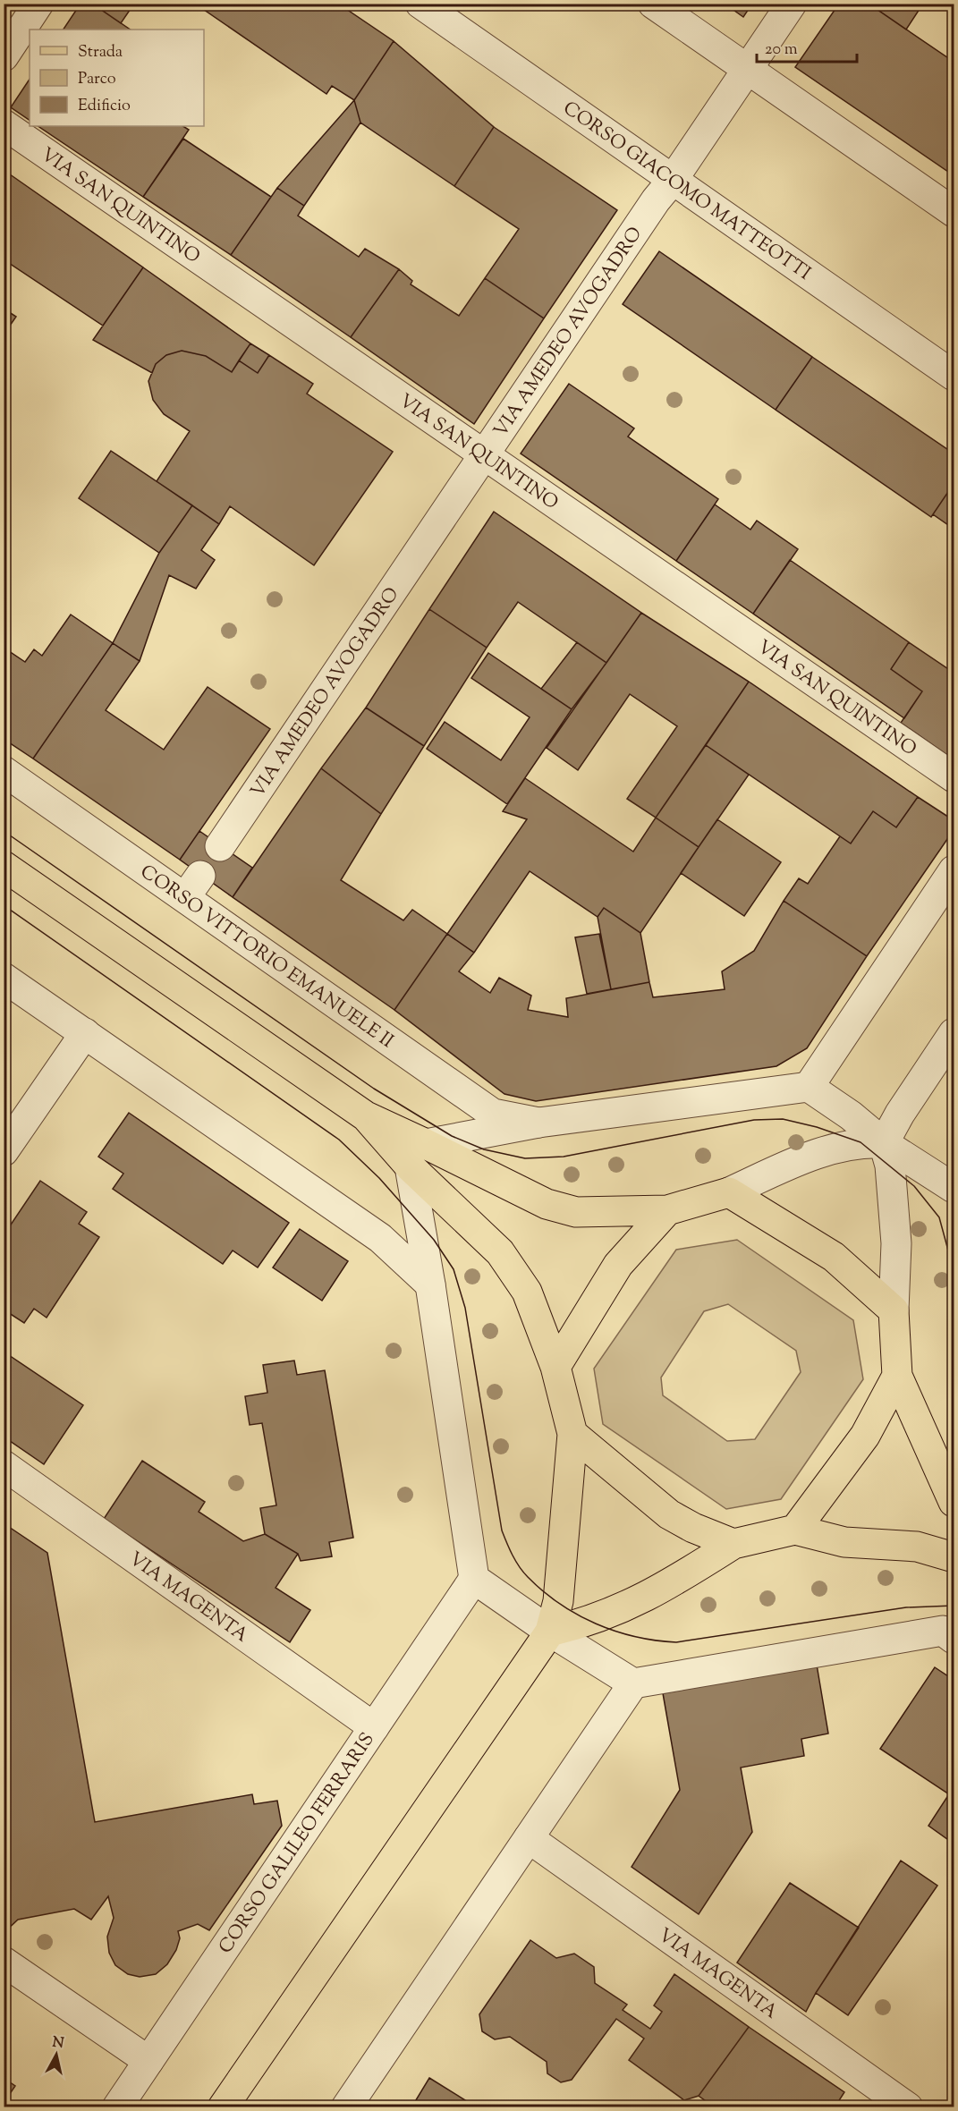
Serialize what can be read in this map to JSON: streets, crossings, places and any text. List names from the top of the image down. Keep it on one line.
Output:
{"streets":{"street":["CORSO GIACOMO MATTEOTTI","VIA SAN QUINTINO","VIA AMEDEO AVOGADRO","CORSO VITTORIO EMANUELE II","VIA MAGENTA","CORSO GALILEO FERRARIS"]},"crossings":[["CORSO GIACOMO MATTEOTTI","VIA AMEDEO AVOGADRO"],["VIA SAN QUINTINO","VIA AMEDEO AVOGADRO"],["VIA MAGENTA","CORSO GALILEO FERRARIS"]],"legend":["Strada","Parco","Edificio"],"scale_bar":"20 m","north":"top"}
